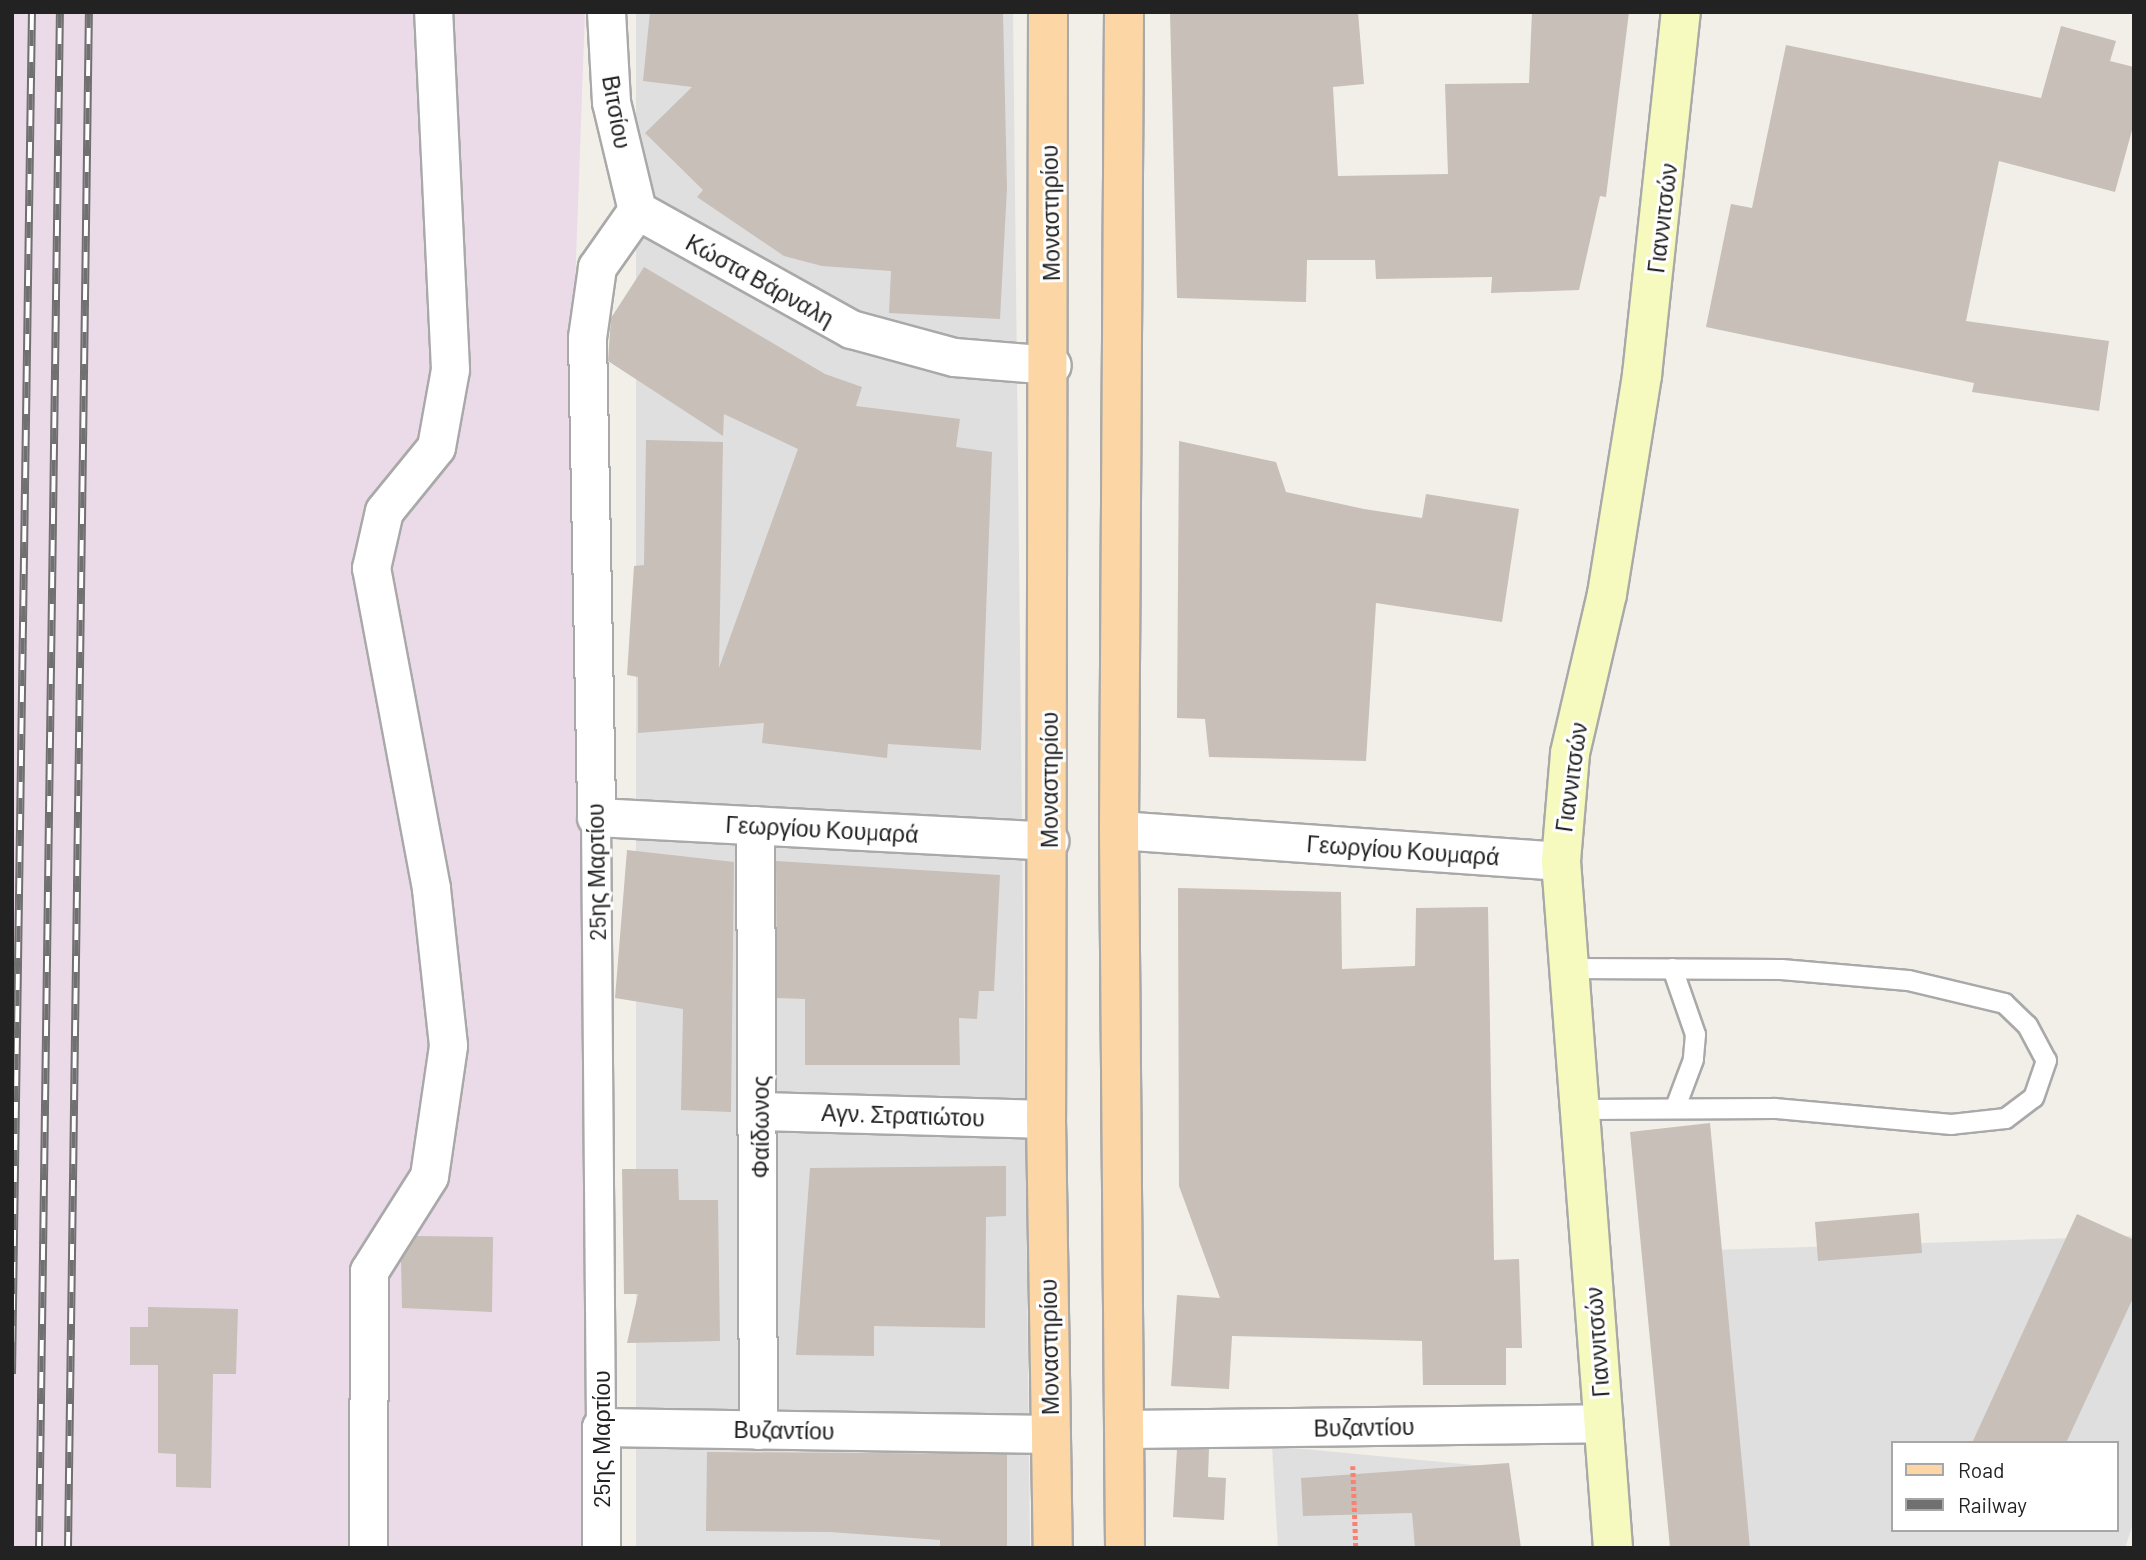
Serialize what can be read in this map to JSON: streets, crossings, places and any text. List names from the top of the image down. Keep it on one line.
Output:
{"streets":{"main road":["Μοναστηρίου","Γιαννιτσών"],"street":["Βιτσίου","Κώστα Βάρναλη","Γεωργίου Κουμαρά","25ης Μαρτίου","Αγν. Στρατιώτου","Φαίδωνος","Βυζαντίου"]},"crossings":[["Βιτσίου","Κώστα Βάρναλη"],["Βιτσίου","25ης Μαρτίου"],["Μοναστηρίου","Κώστα Βάρναλη"],["Μοναστηρίου","Γεωργίου Κουμαρά"],["Μοναστηρίου","Αγν. Στρατιώτου"],["Μοναστηρίου","Βυζαντίου"],["Γιαννιτσών","Γεωργίου Κουμαρά"],["Γιαννιτσών","Βυζαντίου"],["Κώστα Βάρναλη","25ης Μαρτίου"],["Γεωργίου Κουμαρά","25ης Μαρτίου"],["Γεωργίου Κουμαρά","Φαίδωνος"],["25ης Μαρτίου","Βυζαντίου"],["Αγν. Στρατιώτου","Φαίδωνος"],["Φαίδωνος","Βυζαντίου"]],"legend":["Road","Railway"]}
